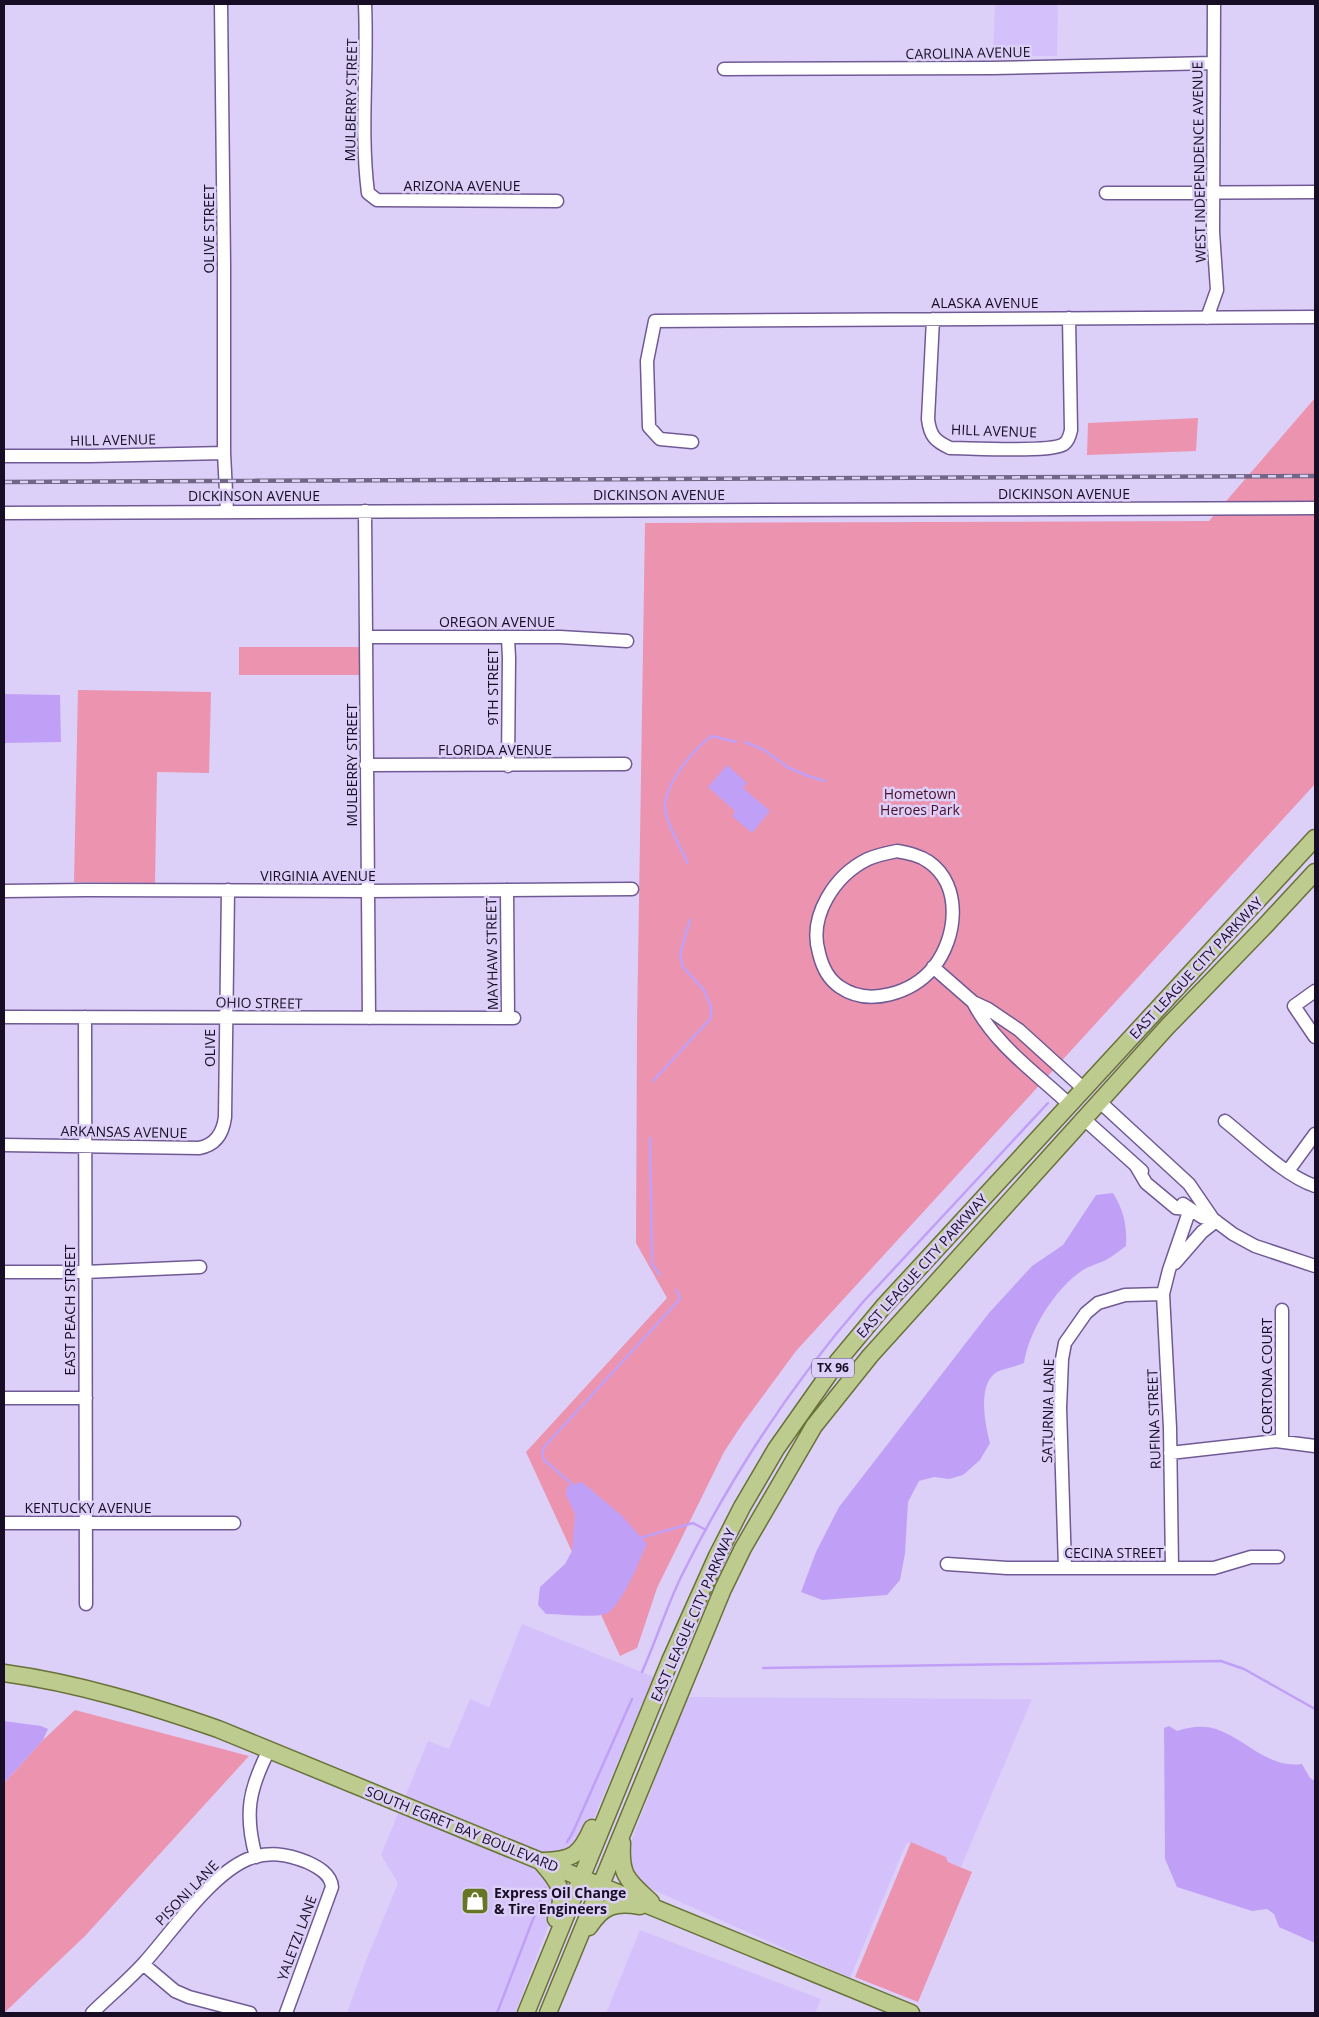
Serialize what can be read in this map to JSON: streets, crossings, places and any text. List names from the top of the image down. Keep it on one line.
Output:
{"streets":{"main road":["EAST LEAGUE CITY PARKWAY","TX 96","SOUTH EGRET BAY BOULEVARD"],"street":["CAROLINA AVENUE","MULBERRY STREET","WEST INDEPENDENCE AVENUE","ARIZONA AVENUE","OLIVE STREET","ALASKA AVENUE","HILL AVENUE","DICKINSON AVENUE","OREGON AVENUE","9TH STREET","FLORIDA AVENUE","VIRGINIA AVENUE","MAYHAW STREET","OHIO STREET","OLIVE","ARKANSAS AVENUE","EAST PEACH STREET","CORTONA COURT","SATURNIA LANE","RUFINA STREET","KENTUCKY AVENUE","CECINA STREET","PISONI LANE","YALETZI LANE"]},"crossings":[["CAROLINA AVENUE","WEST INDEPENDENCE AVENUE"],["MULBERRY STREET","ARIZONA AVENUE"],["MULBERRY STREET","DICKINSON AVENUE"],["MULBERRY STREET","OREGON AVENUE"],["MULBERRY STREET","FLORIDA AVENUE"],["MULBERRY STREET","VIRGINIA AVENUE"],["MULBERRY STREET","OHIO STREET"],["WEST INDEPENDENCE AVENUE","ALASKA AVENUE"],["OLIVE STREET","HILL AVENUE"],["OLIVE STREET","DICKINSON AVENUE"],["ALASKA AVENUE","HILL AVENUE"],["OREGON AVENUE","9TH STREET"],["9TH STREET","FLORIDA AVENUE"],["VIRGINIA AVENUE","MAYHAW STREET"],["VIRGINIA AVENUE","OLIVE"],["MAYHAW STREET","OHIO STREET"],["EAST LEAGUE CITY PARKWAY","SOUTH EGRET BAY BOULEVARD"],["OHIO STREET","OLIVE"],["OHIO STREET","EAST PEACH STREET"],["OLIVE","ARKANSAS AVENUE"],["ARKANSAS AVENUE","EAST PEACH STREET"],["EAST PEACH STREET","KENTUCKY AVENUE"],["SATURNIA LANE","RUFINA STREET"],["SATURNIA LANE","CECINA STREET"],["RUFINA STREET","CECINA STREET"],["PISONI LANE","YALETZI LANE"]],"parks":["Hometown Heroes Park"],"places":{"shop":["Express Oil Change & Tire Engineers"]}}
